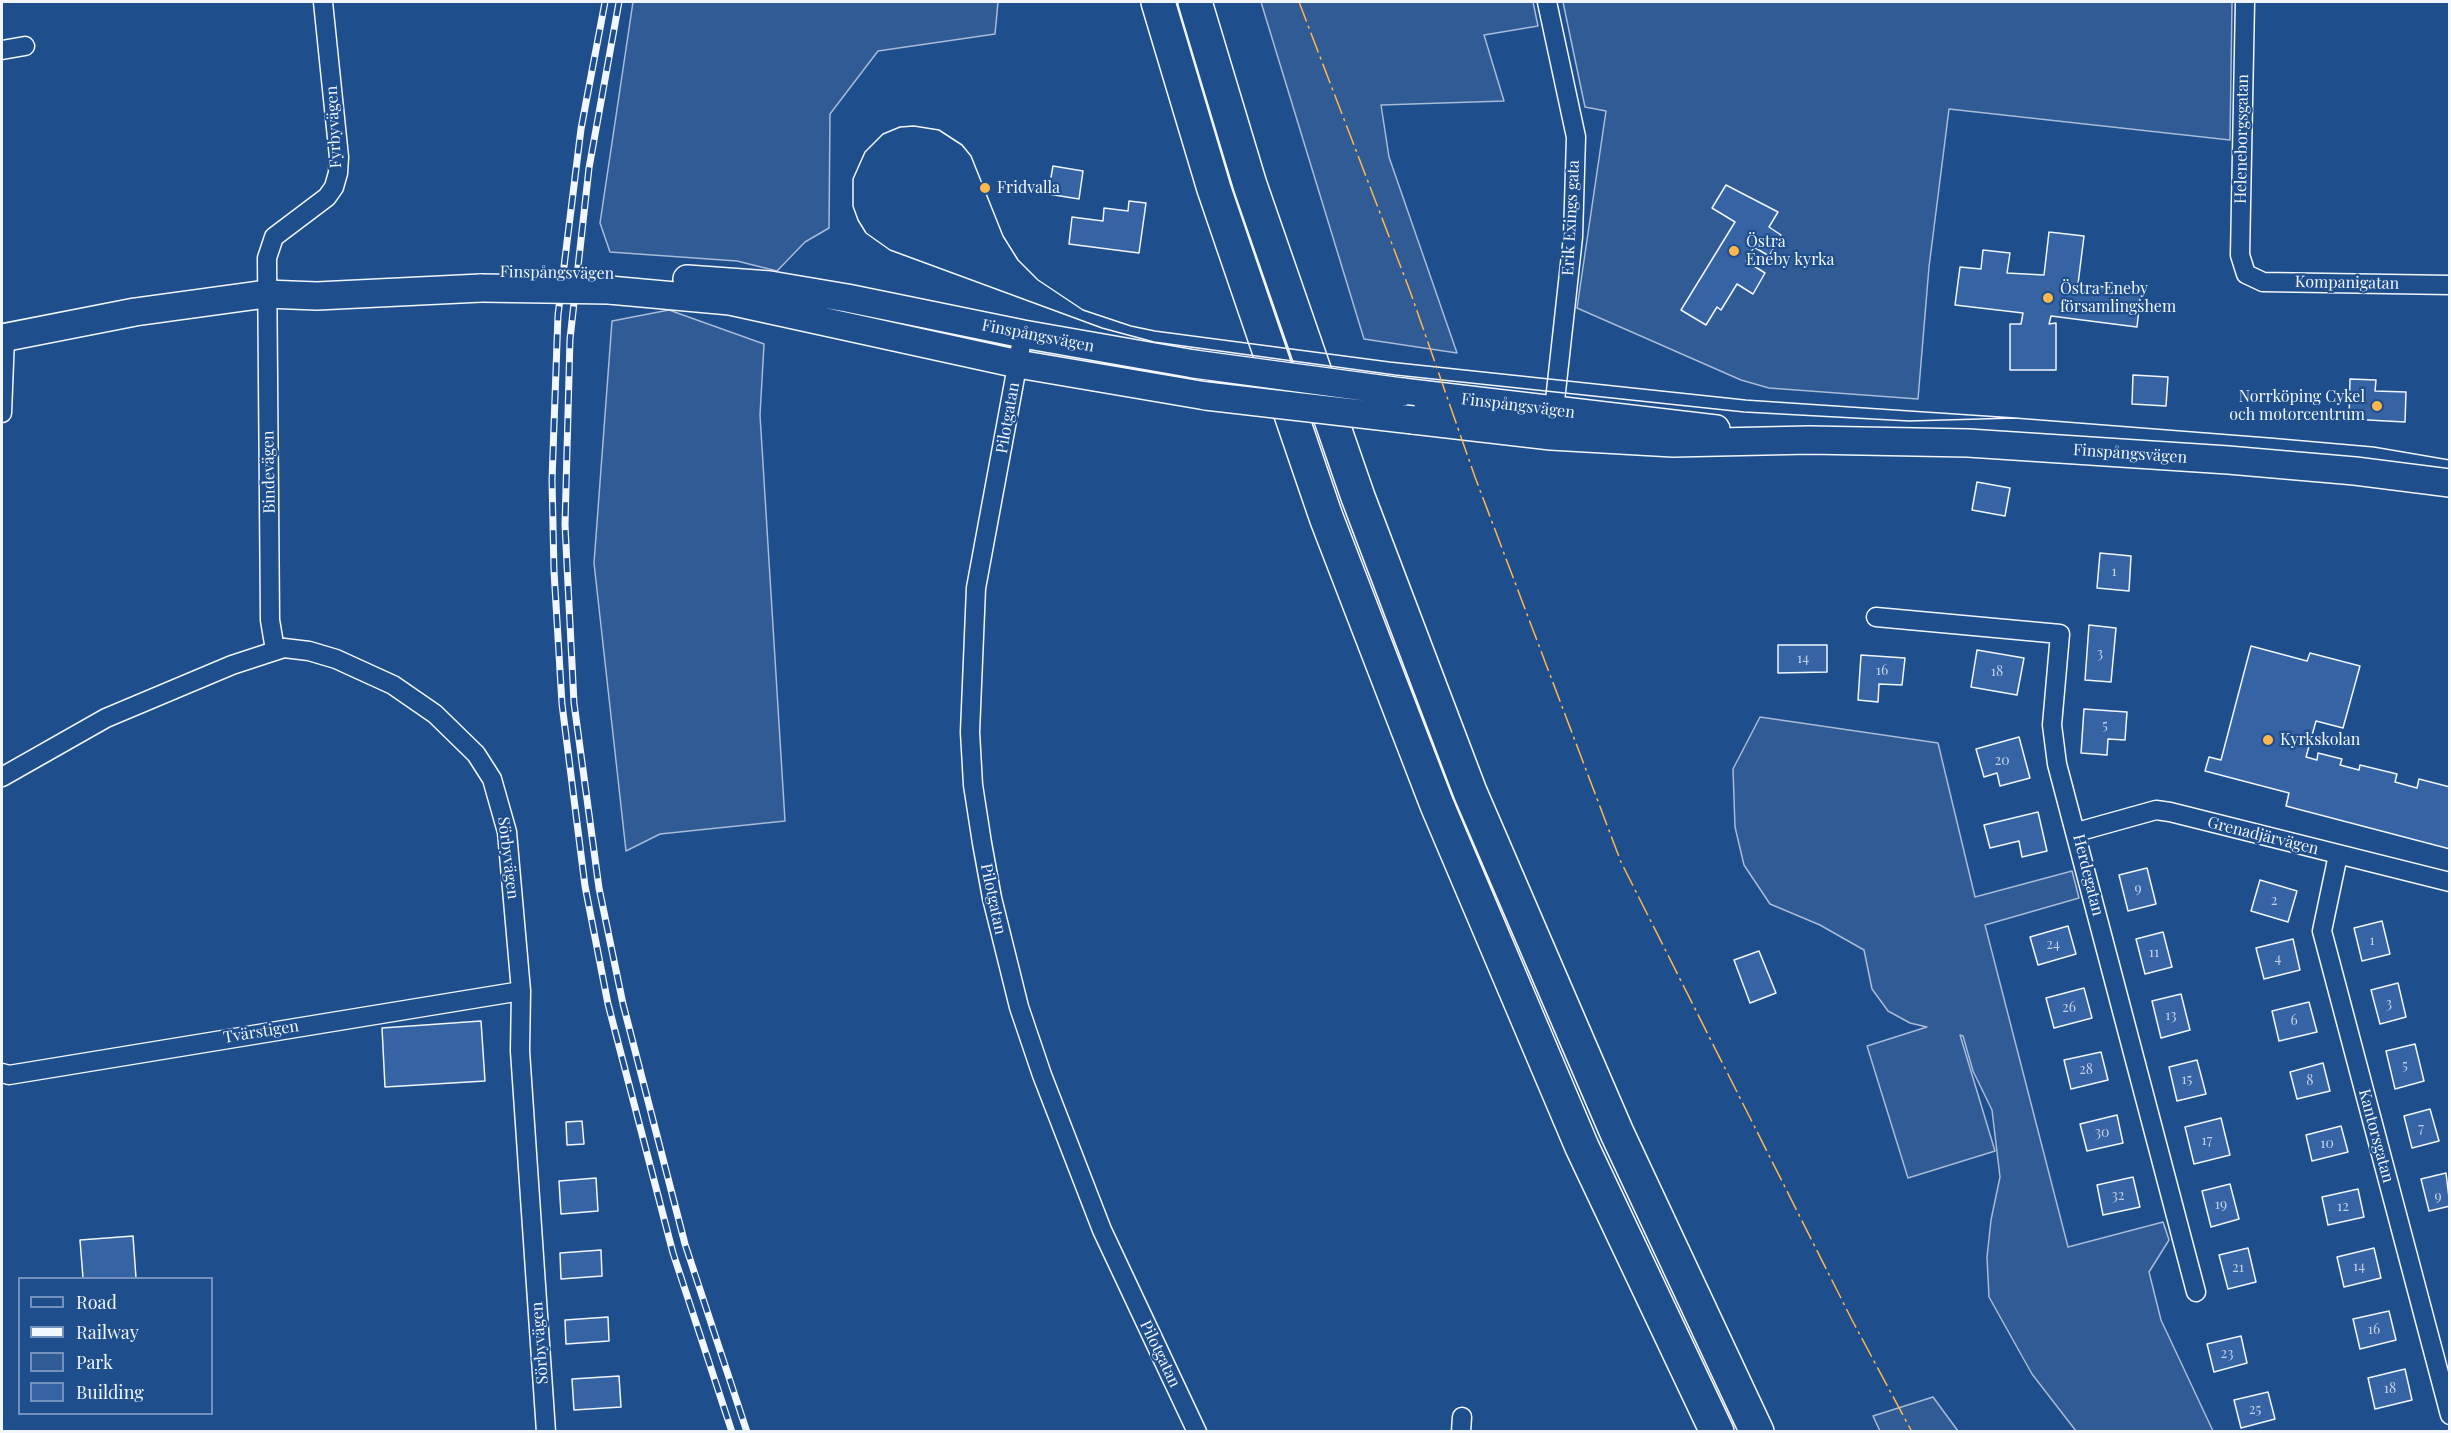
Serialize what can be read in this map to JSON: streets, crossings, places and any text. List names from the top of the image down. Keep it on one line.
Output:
{"streets":{"main road":["Finspångsvägen"],"street":["Fyrbyvägen","Heleneborgsgatan","Erik Exings gata","Kompanigatan","Pilotgatan","Bindevägen","Grenadjärvägen","Sörbyvägen","Herdegatan","Tvärstigen","Kantorsgatan"]},"crossings":[["Fyrbyvägen","Finspångsvägen"],["Fyrbyvägen","Bindevägen"],["Heleneborgsgatan","Kompanigatan"],["Erik Exings gata","Finspångsvägen"],["Finspångsvägen","Pilotgatan"],["Finspångsvägen","Bindevägen"],["Bindevägen","Sörbyvägen"],["Grenadjärvägen","Herdegatan"],["Grenadjärvägen","Kantorsgatan"],["Sörbyvägen","Tvärstigen"]],"places":["Fridvalla","Östra Eneby kyrka","Östra Eneby församlingshem","Norrköping Cykel och motorcentrum","Kyrkskolan"],"house_numbers":["1","3","14","16","18","5","20","9","2","1","24","11","4","3","26","13","6","5","28","15","8","7","30","17","10","32","9","19","12","14","21","16","23","18","25"],"legend":["Road","Railway","Park","Building"]}
